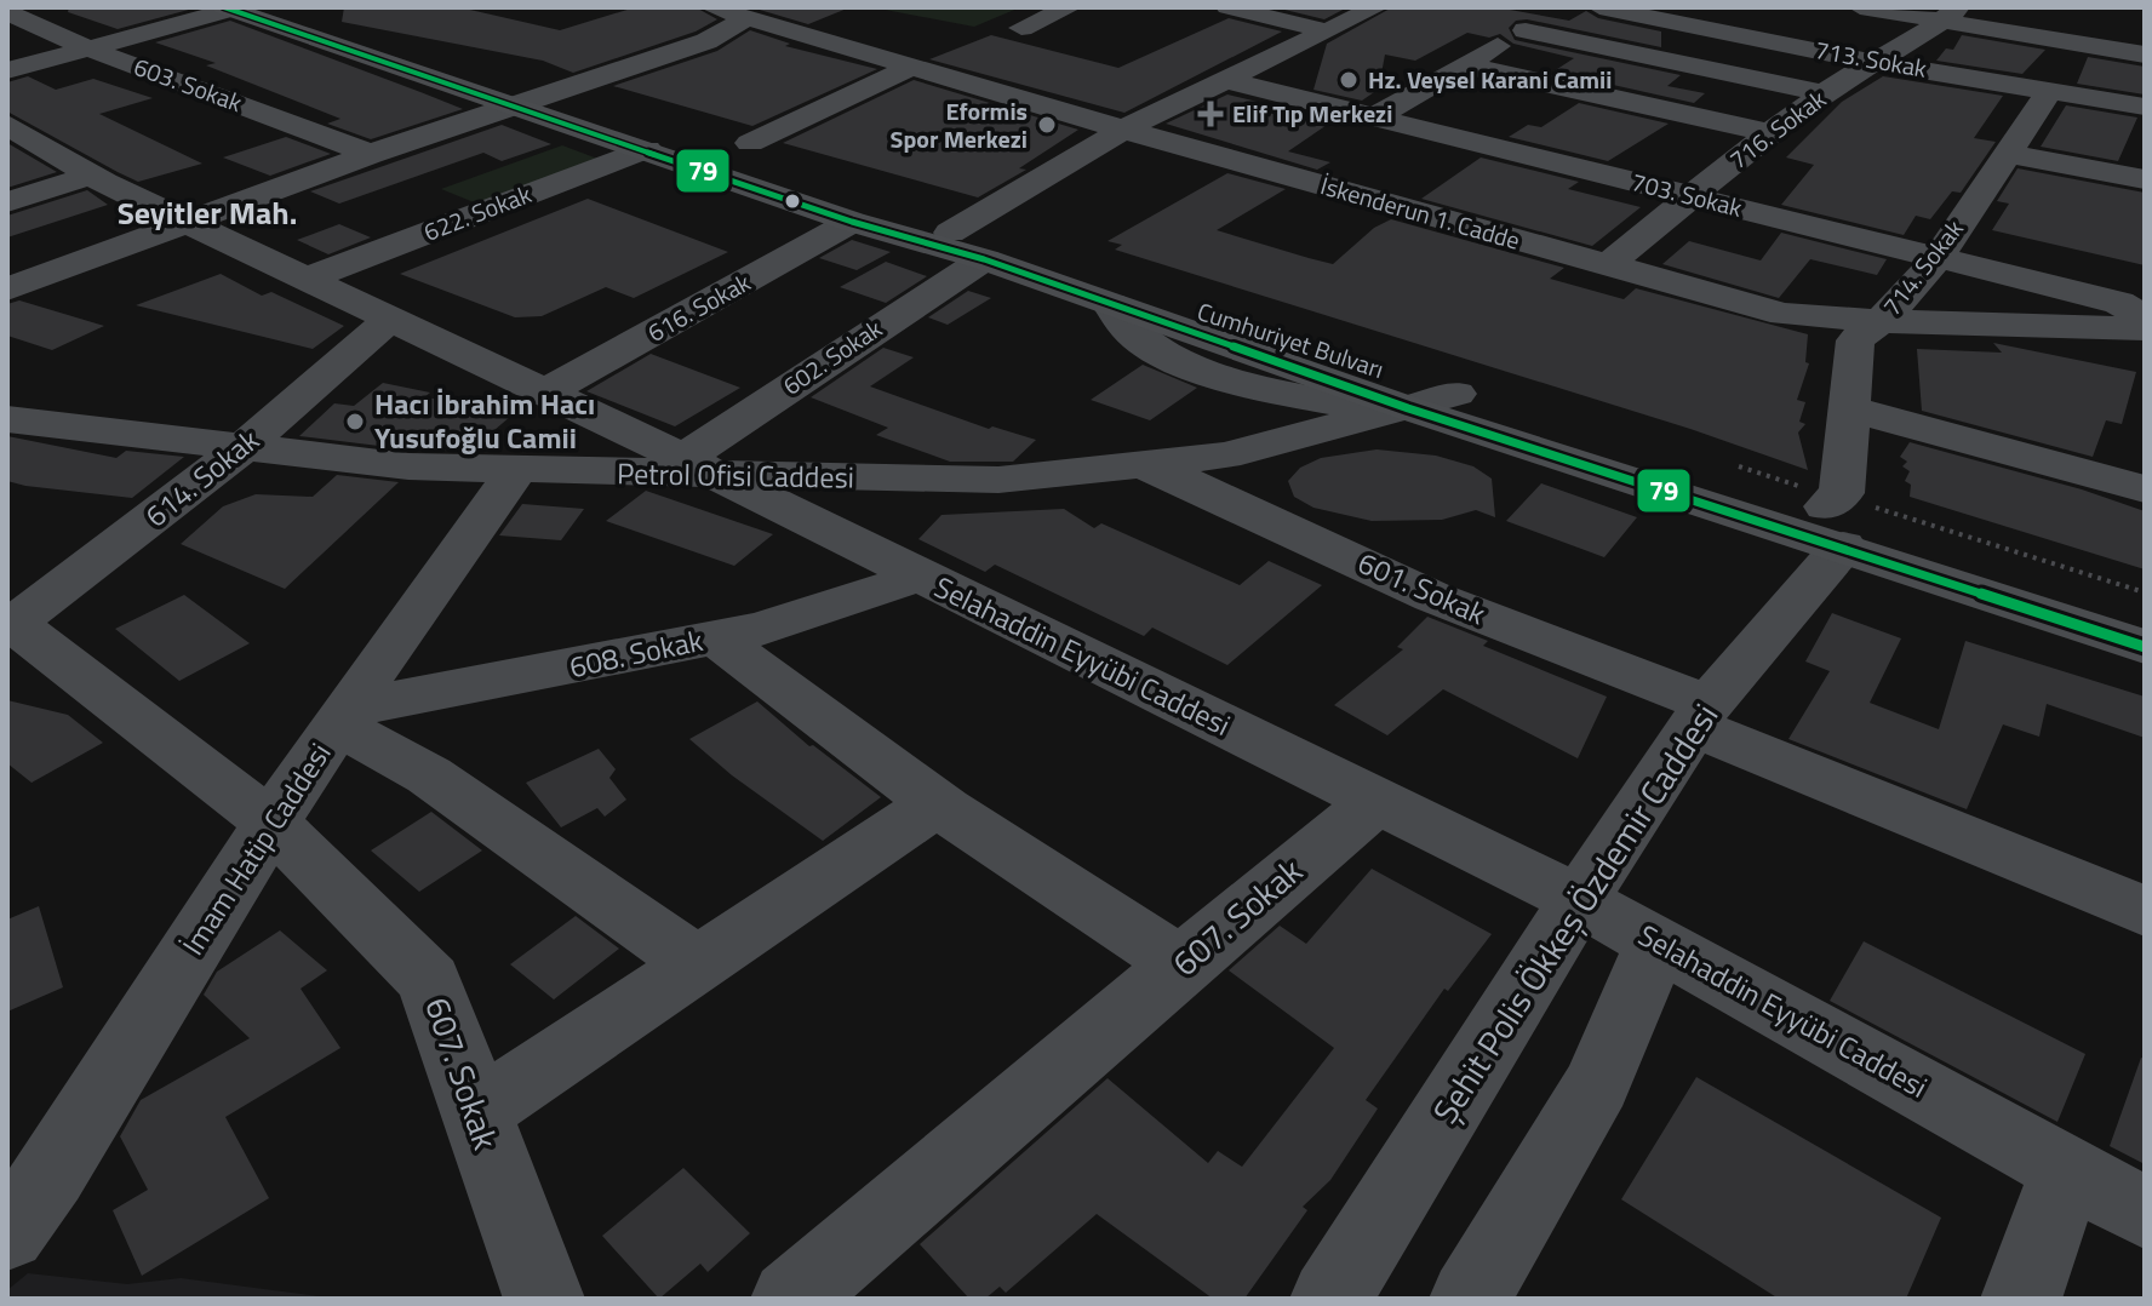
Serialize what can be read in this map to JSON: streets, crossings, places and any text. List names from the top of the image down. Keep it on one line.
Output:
{"streets":{"main road":["Cumhuriyet Bulvarı"],"street":["713. Sokak","603. Sokak","716. Sokak","703. Sokak","622. Sokak","İskenderun 1. Cadde","714. Sokak","616. Sokak","602. Sokak","Petrol Ofisi Caddesi","614. Sokak","601. Sokak","608. Sokak","Selahaddin Eyyübi Caddesi","İmam Hatip Caddesi","Şehit Polis Ökkeş Özdemir Caddesi","607. Sokak"]},"crossings":[["713. Sokak","716. Sokak"],["713. Sokak","714. Sokak"],["716. Sokak","703. Sokak"],["716. Sokak","İskenderun 1. Cadde"],["703. Sokak","714. Sokak"],["622. Sokak","Selahaddin Eyyübi Caddesi"],["İskenderun 1. Cadde","714. Sokak"],["714. Sokak","Cumhuriyet Bulvarı"],["714. Sokak","Şehit Polis Ökkeş Özdemir Caddesi"],["616. Sokak","Selahaddin Eyyübi Caddesi"],["Cumhuriyet Bulvarı","Petrol Ofisi Caddesi"],["Cumhuriyet Bulvarı","Şehit Polis Ökkeş Özdemir Caddesi"],["602. Sokak","Petrol Ofisi Caddesi"],["602. Sokak","Selahaddin Eyyübi Caddesi"],["Petrol Ofisi Caddesi","614. Sokak"],["Petrol Ofisi Caddesi","601. Sokak"],["Petrol Ofisi Caddesi","Selahaddin Eyyübi Caddesi"],["Petrol Ofisi Caddesi","İmam Hatip Caddesi"],["614. Sokak","Selahaddin Eyyübi Caddesi"],["614. Sokak","607. Sokak"],["601. Sokak","Şehit Polis Ökkeş Özdemir Caddesi"],["608. Sokak","Selahaddin Eyyübi Caddesi"],["608. Sokak","İmam Hatip Caddesi"],["Selahaddin Eyyübi Caddesi","Şehit Polis Ökkeş Özdemir Caddesi"],["Selahaddin Eyyübi Caddesi","607. Sokak"],["İmam Hatip Caddesi","607. Sokak"]],"districts":["Seyitler Mah."],"places":{"other":["Hz. Veysel Karani Camii","Eformis Spor Merkezi","Hacı İbrahim Hacı Yusufoğlu Camii"],"health":["Elif Tıp Merkezi"]},"lines":["transit line 79"]}
